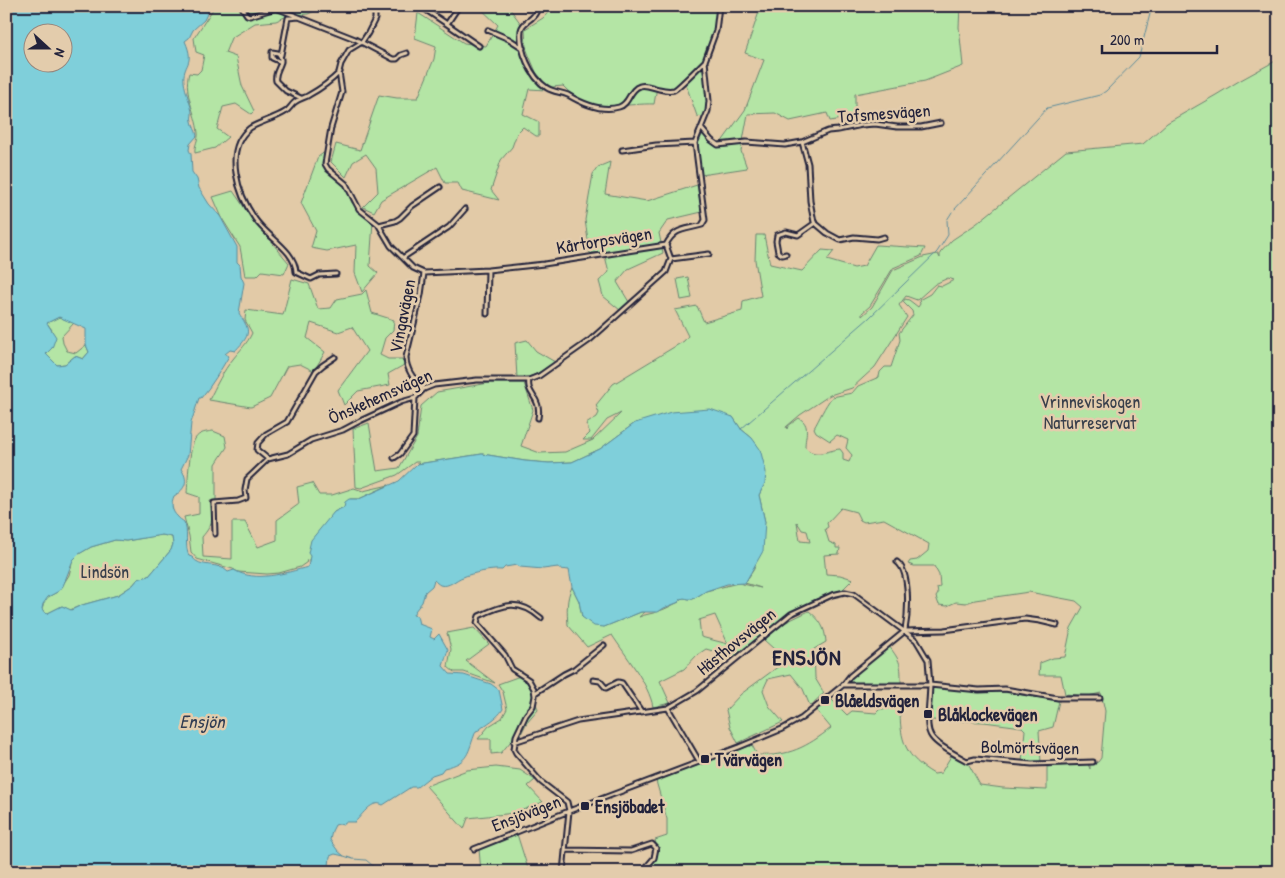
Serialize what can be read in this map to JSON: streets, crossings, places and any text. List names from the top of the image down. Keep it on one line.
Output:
{"streets":{"street":["Tofsmesvägen","Kårtorpsvägen","Vingavägen","Önskehemsvägen","Hästhovsvägen","Bolmörtsvägen","Ensjövägen"]},"crossings":[["Tofsmesvägen","Kårtorpsvägen"],["Kårtorpsvägen","Vingavägen"],["Vingavägen","Önskehemsvägen"],["Hästhovsvägen","Bolmörtsvägen"]],"districts":["ENSJÖN"],"water":["Ensjön"],"parks":["Vrinneviskogen Naturreservat","Lindsön"],"places":{"transit":["Blåeldsvägen","Blåklockevägen","Tvärvägen","Ensjöbadet"]},"scale_bar":"200 m","north":"right"}
